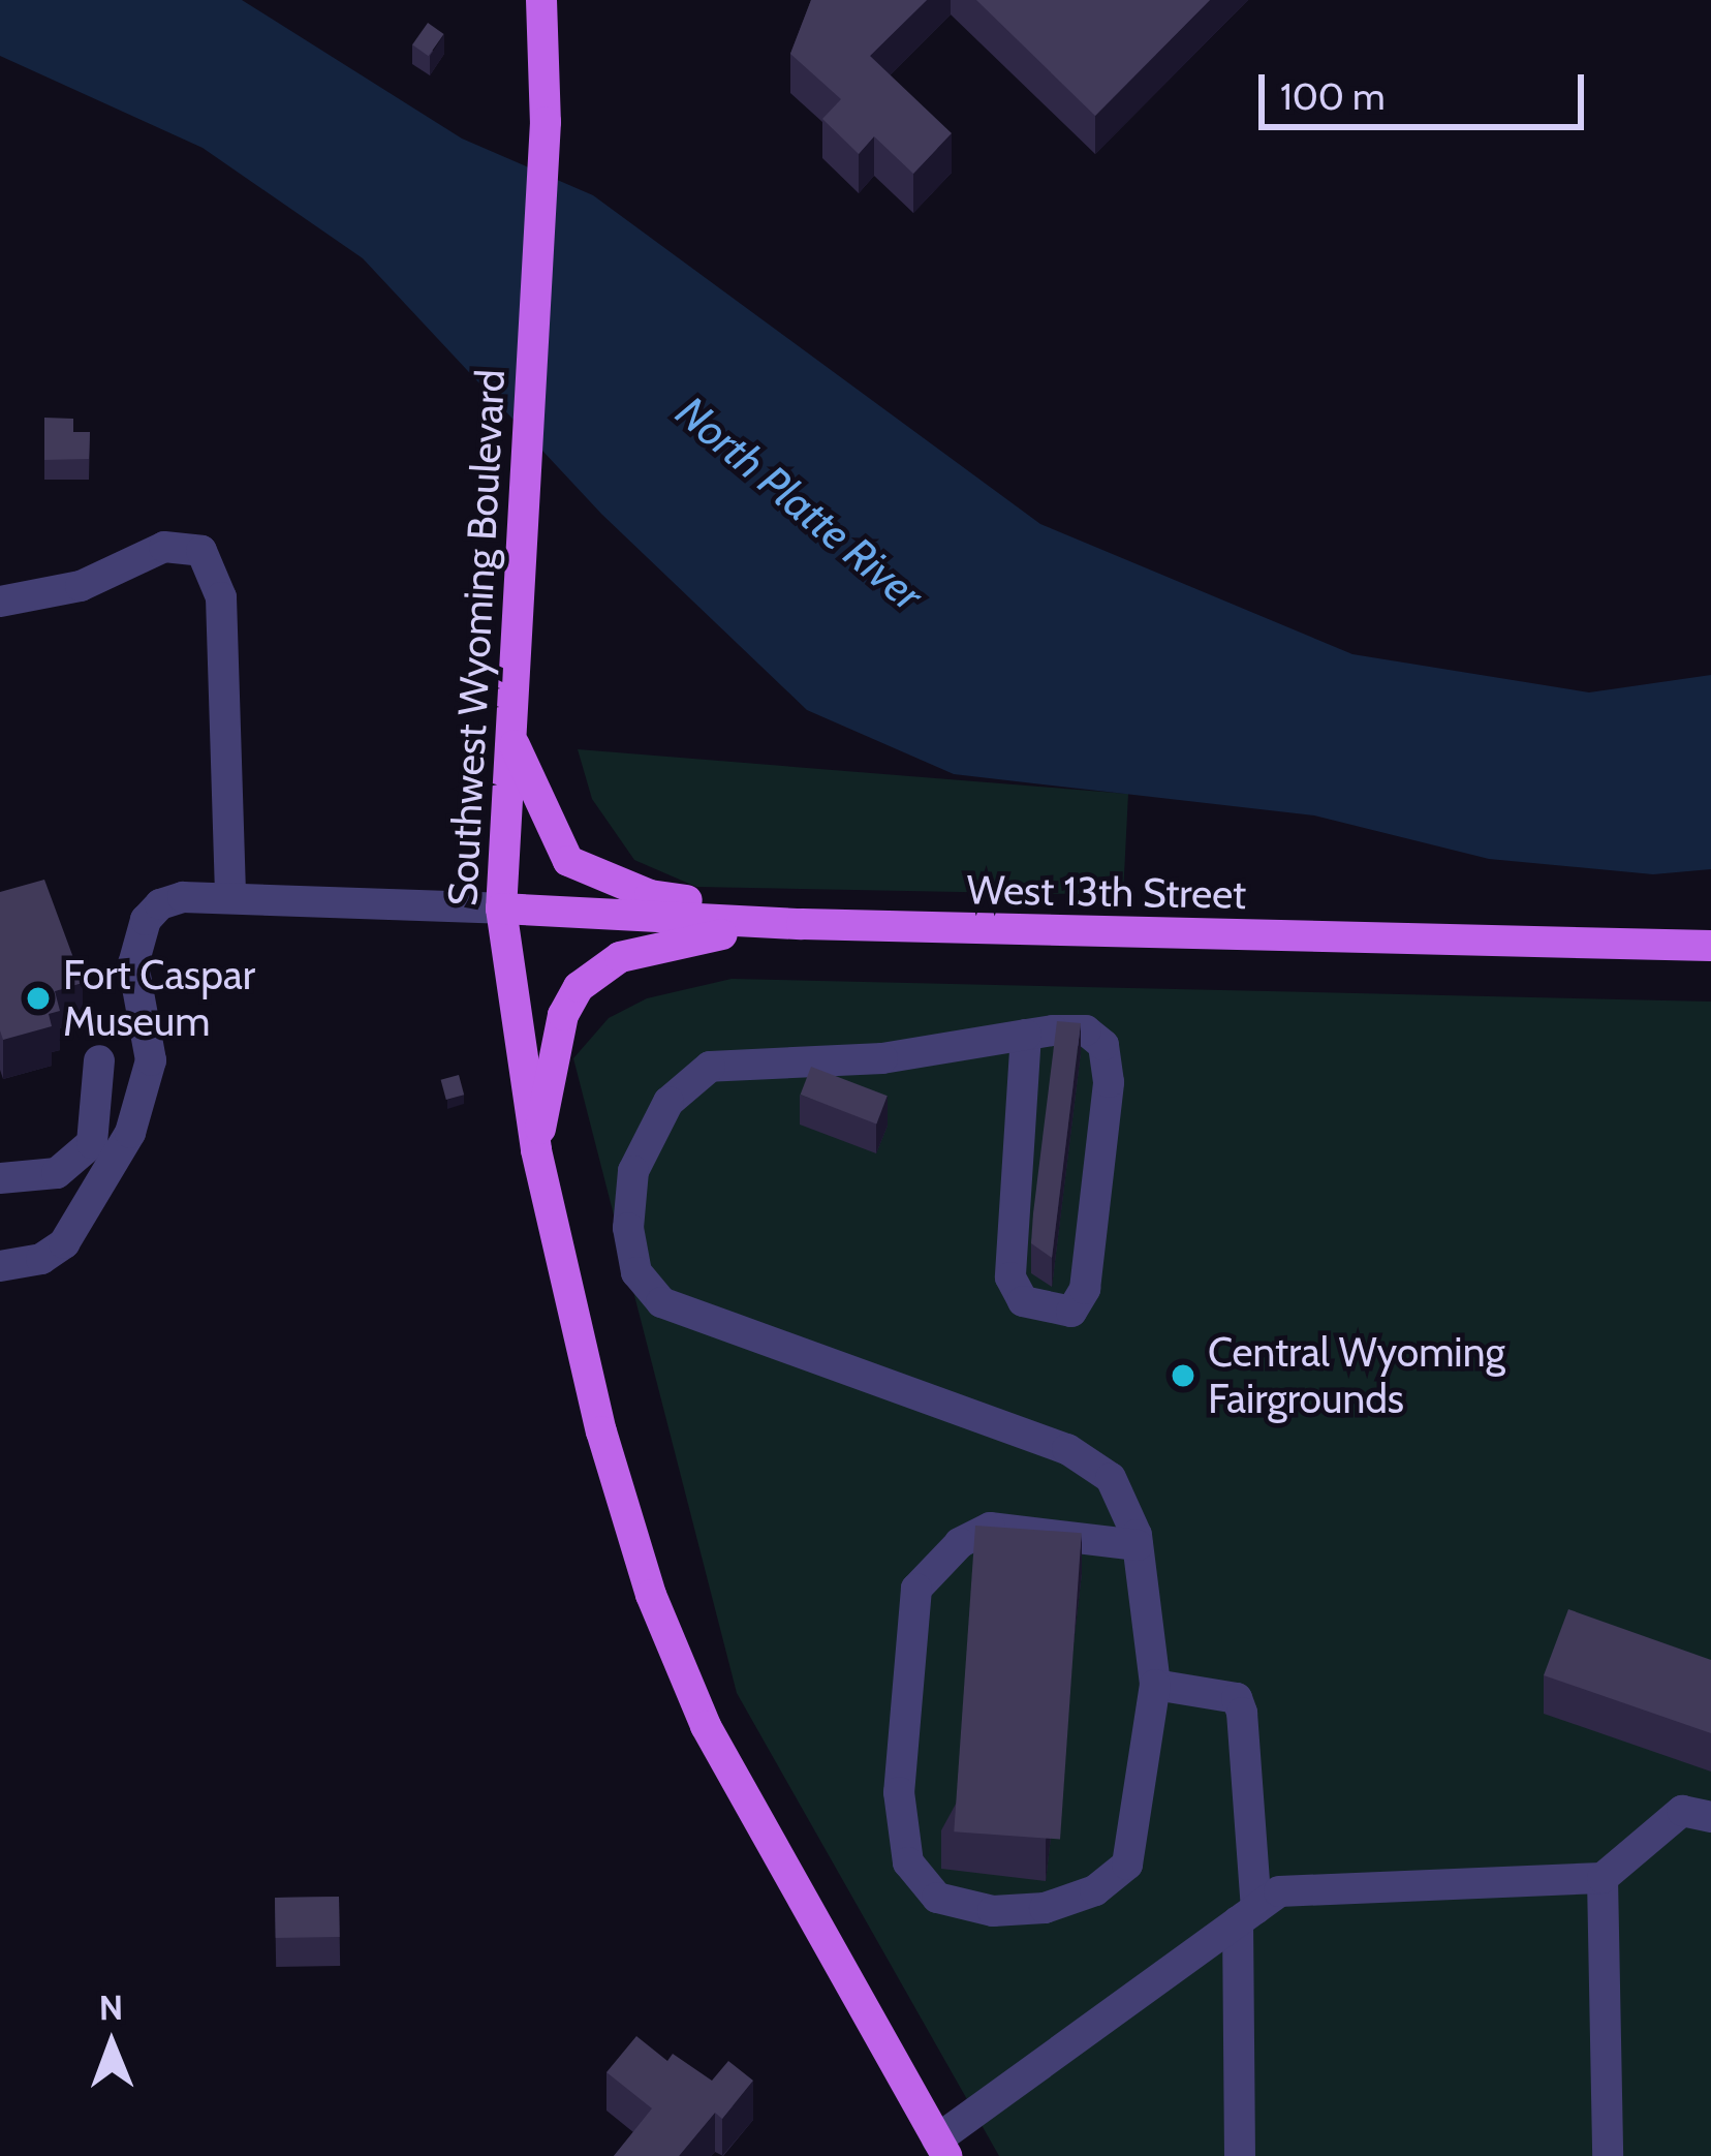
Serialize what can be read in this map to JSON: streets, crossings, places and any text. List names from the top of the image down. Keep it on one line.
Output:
{"streets":{"main road":["Southwest Wyoming Boulevard","West 13th Street"]},"crossings":[["Southwest Wyoming Boulevard","West 13th Street"]],"water":["North Platte River"],"places":["Fort Caspar Museum","Central Wyoming Fairgrounds"],"scale_bar":"100 m","north":"top"}
